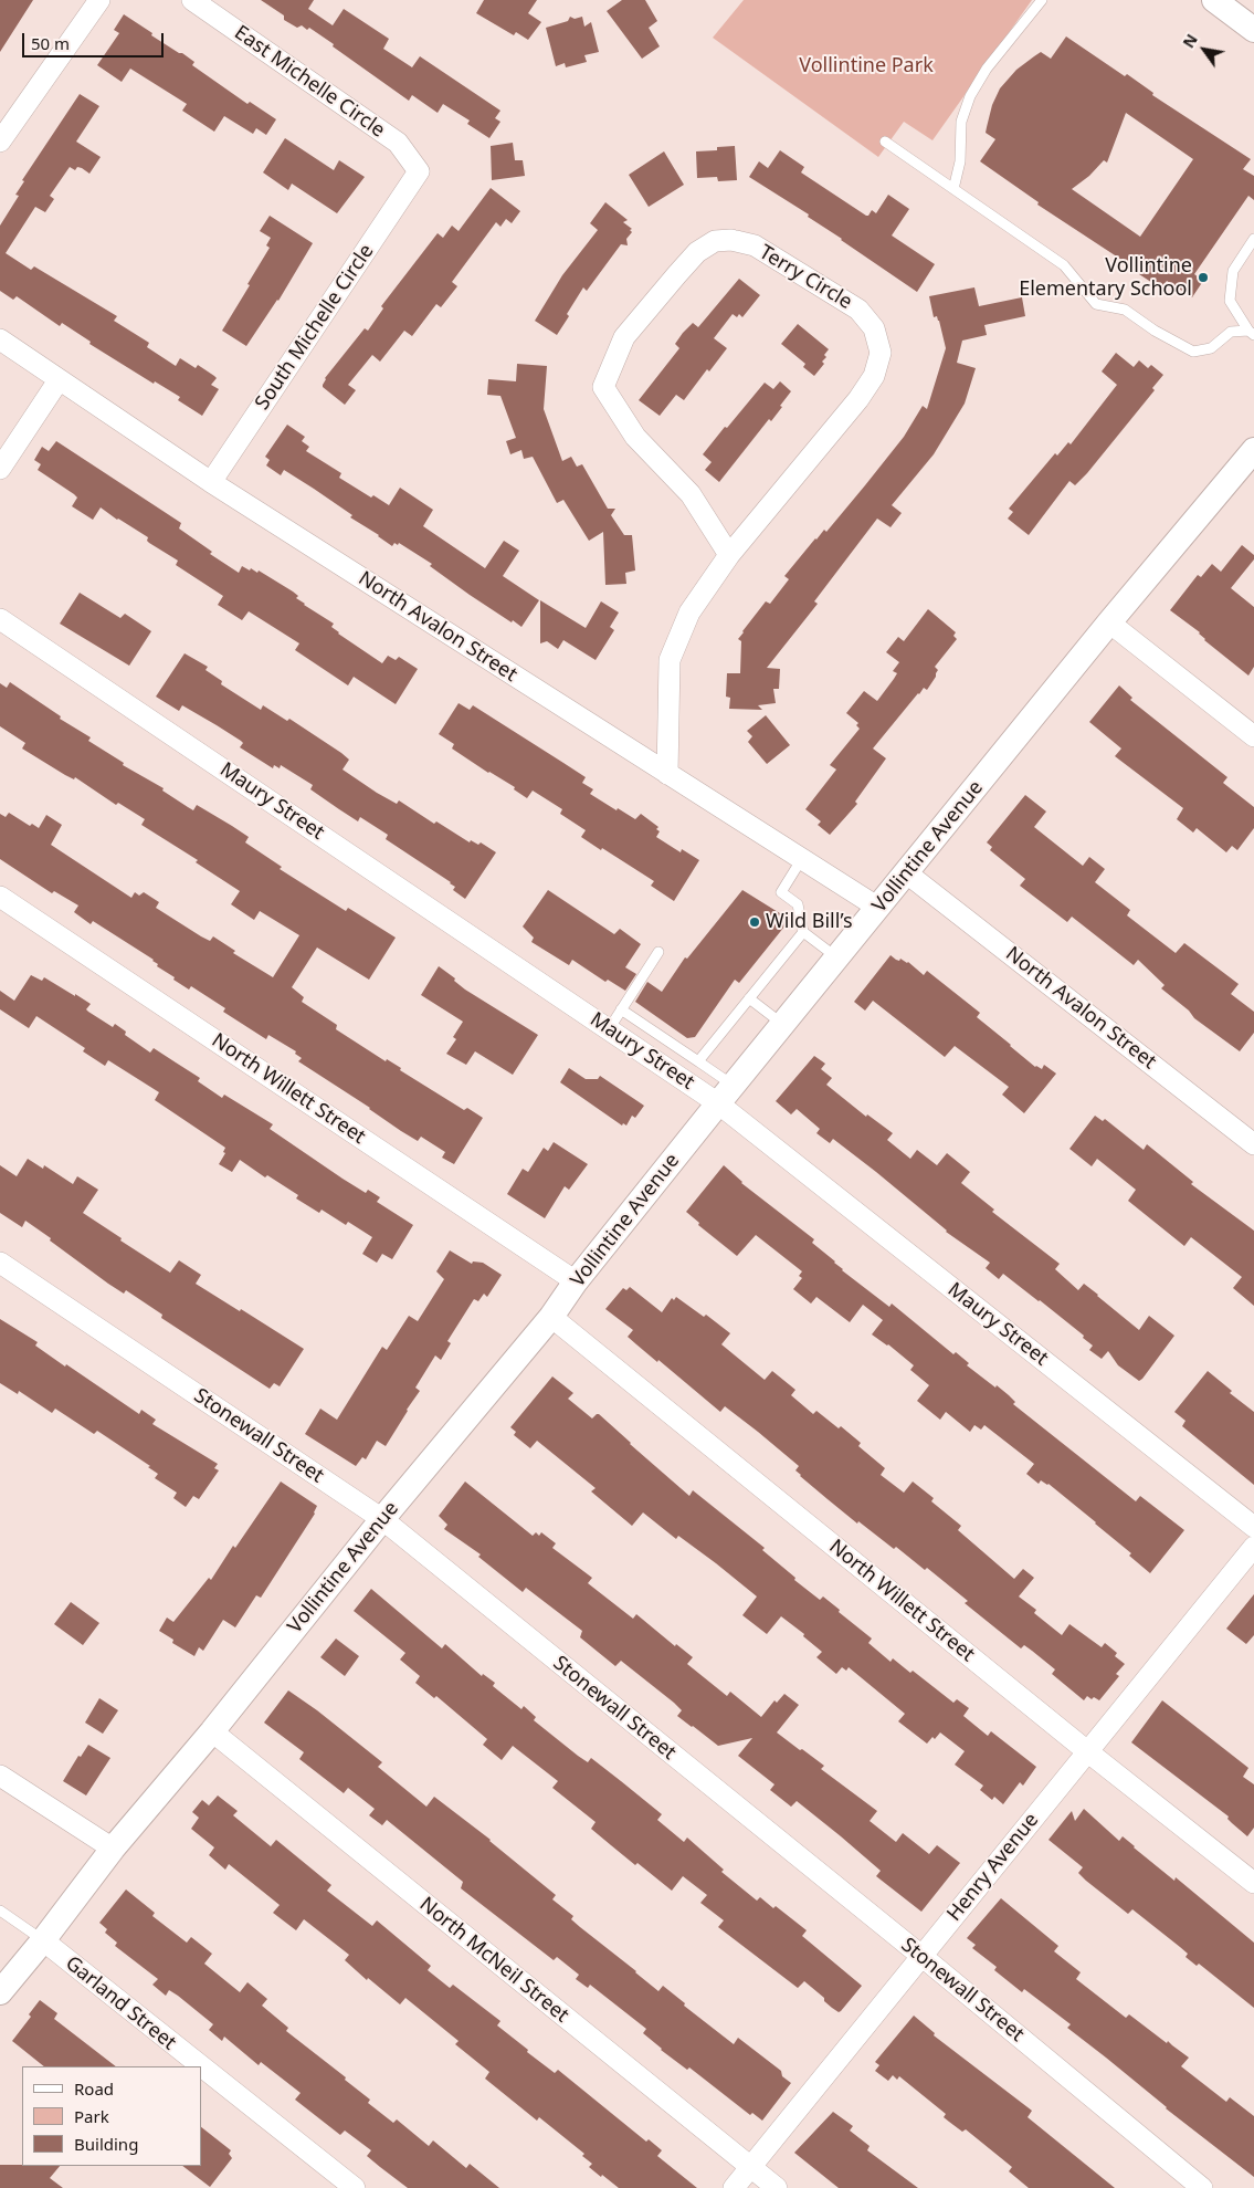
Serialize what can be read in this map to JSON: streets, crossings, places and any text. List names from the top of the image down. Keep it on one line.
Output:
{"streets":{"street":["East Michelle Circle","Terry Circle","South Michelle Circle","North Avalon Street","Maury Street","Vollintine Avenue","North Willett Street","Stonewall Street","Henry Avenue","North McNeil Street","Garland Street"]},"crossings":[["East Michelle Circle","South Michelle Circle"],["Terry Circle","North Avalon Street"],["South Michelle Circle","North Avalon Street"],["North Avalon Street","Vollintine Avenue"],["Maury Street","Vollintine Avenue"],["Vollintine Avenue","North Willett Street"],["Vollintine Avenue","Stonewall Street"],["Vollintine Avenue","North McNeil Street"],["Vollintine Avenue","Garland Street"],["North Willett Street","Henry Avenue"],["Stonewall Street","Henry Avenue"],["Henry Avenue","North McNeil Street"]],"parks":["Vollintine Park"],"places":["Vollintine Elementary School","Wild Bill’s"],"legend":["Road","Park","Building"],"scale_bar":"50 m","north":"top left"}
